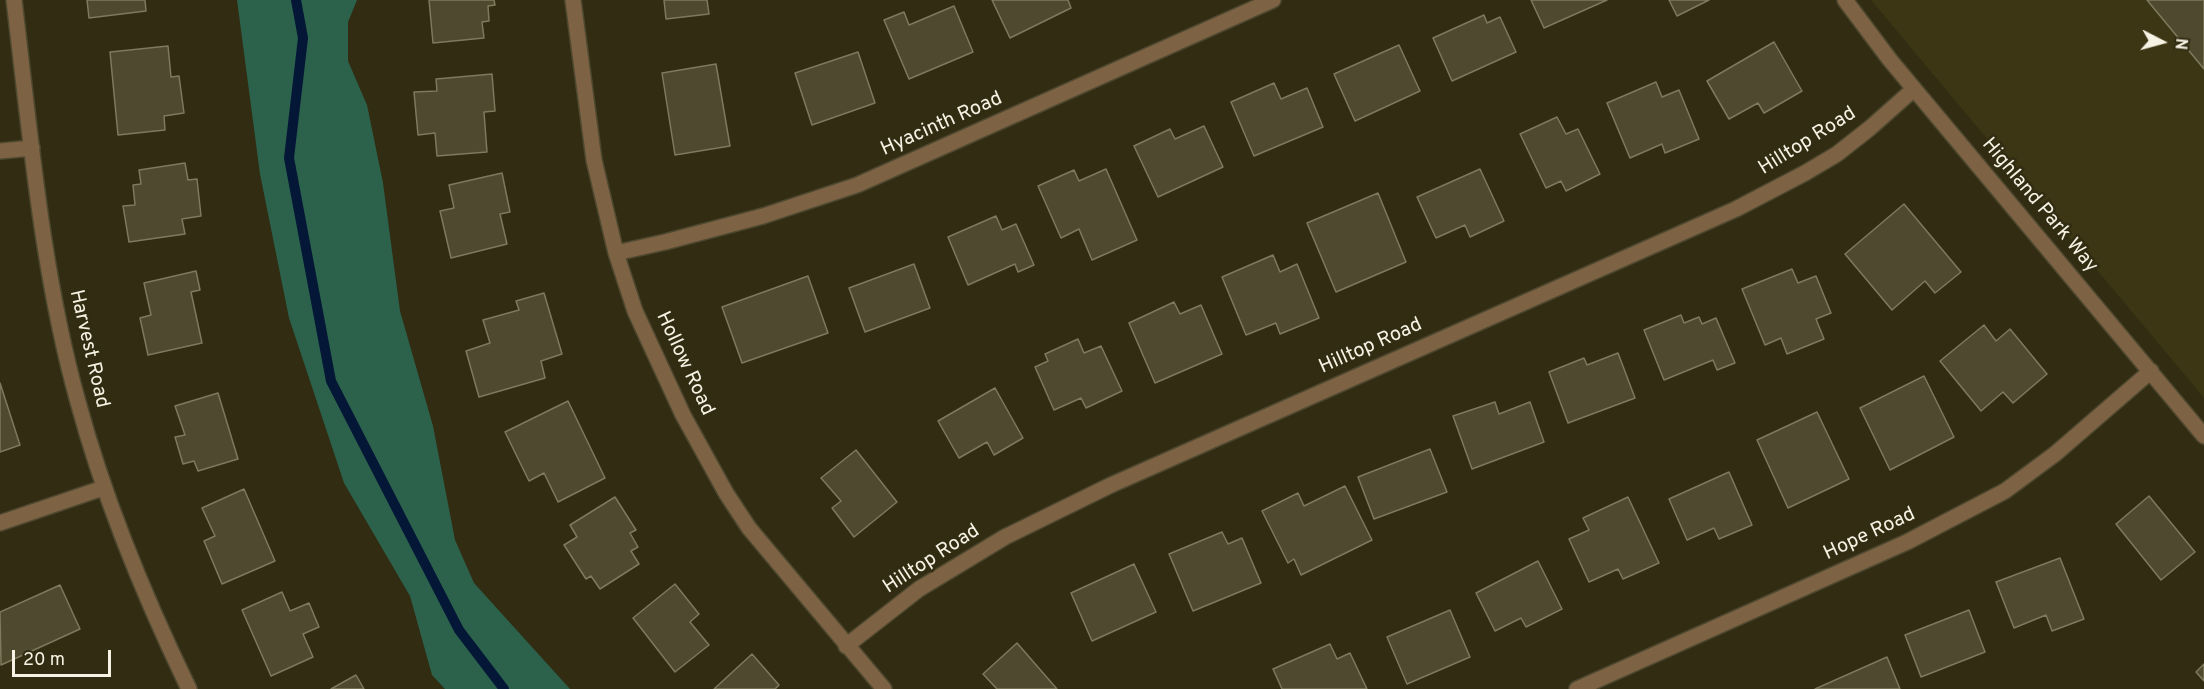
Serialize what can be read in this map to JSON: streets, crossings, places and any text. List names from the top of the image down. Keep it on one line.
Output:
{"streets":{"street":["Hyacinth Road","Hilltop Road","Highland Park Way","Harvest Road","Hollow Road","Hope Road"]},"crossings":[["Hyacinth Road","Hollow Road"],["Hilltop Road","Highland Park Way"],["Hilltop Road","Hollow Road"],["Highland Park Way","Hope Road"]],"scale_bar":"20 m","north":"right"}
